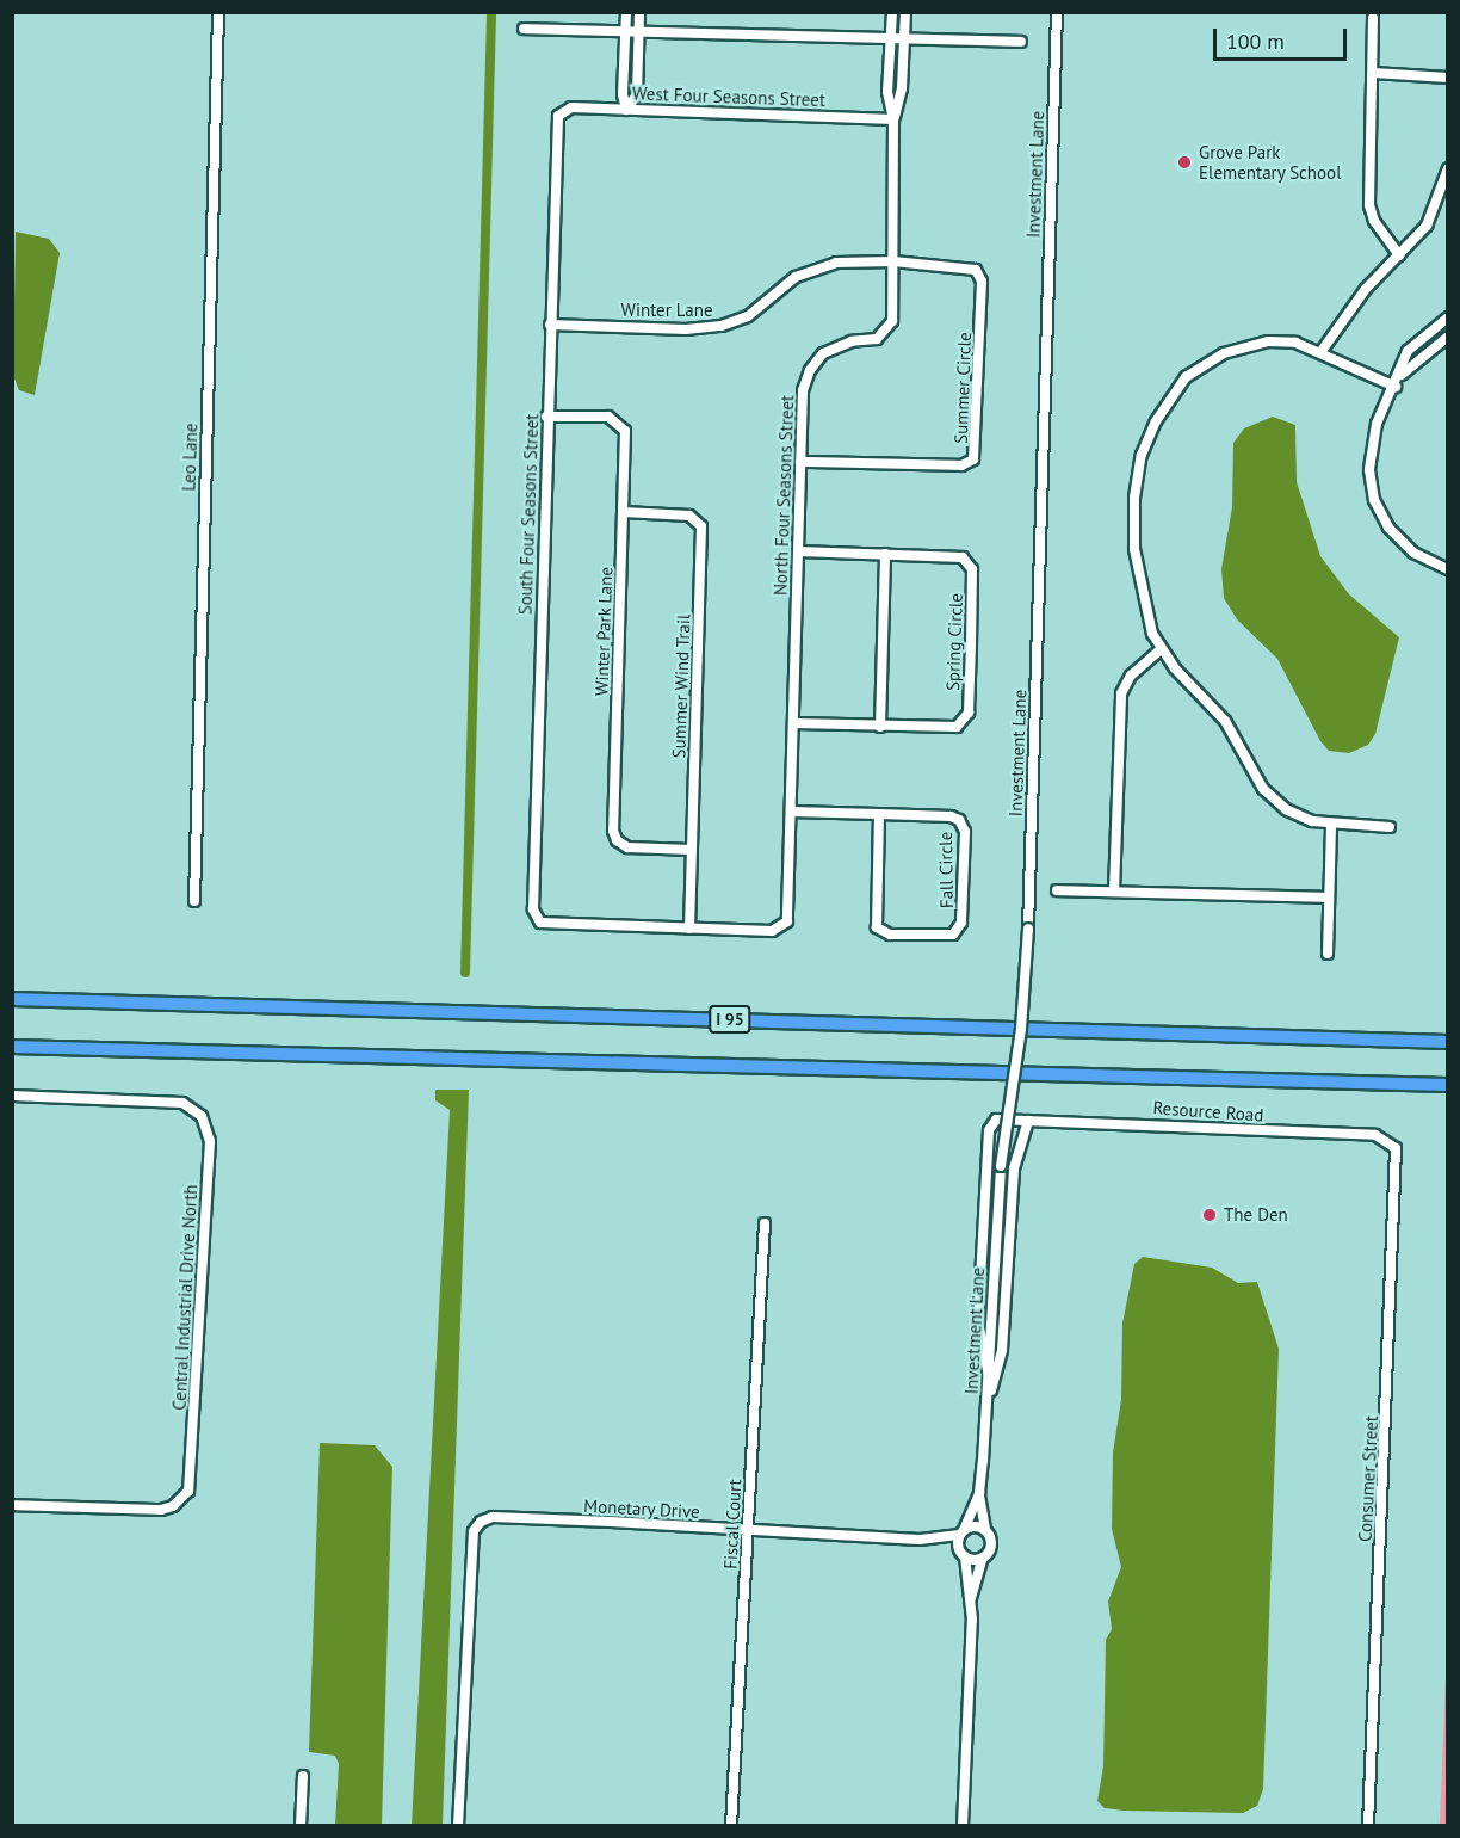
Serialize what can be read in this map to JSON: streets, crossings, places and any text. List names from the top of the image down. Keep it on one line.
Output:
{"streets":{"highway":["I 95"],"street":["West Four Seasons Street","Investment Lane","Winter Lane","Summer Circle","Leo Lane","North Four Seasons Street","South Four Seasons Street","Winter Park Lane","Spring Circle","Summer Wind Trail","Fall Circle","Resource Road","Central Industrial Drive North","Consumer Street","Monetary Drive","Fiscal Court"]},"crossings":[["West Four Seasons Street","North Four Seasons Street"],["West Four Seasons Street","South Four Seasons Street"],["Investment Lane","Resource Road"],["Investment Lane","Monetary Drive"],["Winter Lane","Summer Circle"],["Winter Lane","North Four Seasons Street"],["Winter Lane","South Four Seasons Street"],["Summer Circle","North Four Seasons Street"],["North Four Seasons Street","South Four Seasons Street"],["North Four Seasons Street","Spring Circle"],["North Four Seasons Street","Summer Wind Trail"],["North Four Seasons Street","Fall Circle"],["South Four Seasons Street","Winter Park Lane"],["South Four Seasons Street","Summer Wind Trail"],["Winter Park Lane","Summer Wind Trail"],["Resource Road","Consumer Street"],["Monetary Drive","Fiscal Court"]],"places":["Grove Park Elementary School","The Den"],"scale_bar":"100 m"}
